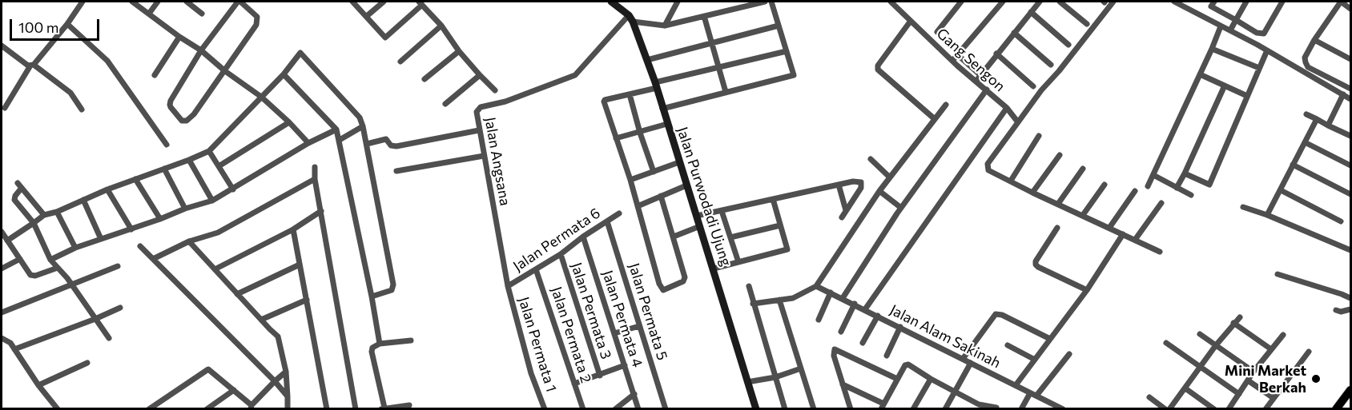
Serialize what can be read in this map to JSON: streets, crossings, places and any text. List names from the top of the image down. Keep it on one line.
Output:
{"streets":{"street":["Gang Sengon","Jalan Angsana","Jalan Purwodadi Ujung","Jalan Permata 6","Jalan Permata 3","Jalan Permata 5","Jalan Permata 4","Jalan Permata 2","Jalan Alam Sakinah","Jalan Permata 1"]},"crossings":[["Jalan Angsana","Jalan Purwodadi Ujung"],["Jalan Angsana","Jalan Permata 6"],["Jalan Angsana","Jalan Permata 1"],["Jalan Permata 6","Jalan Permata 3"],["Jalan Permata 6","Jalan Permata 5"],["Jalan Permata 6","Jalan Permata 4"],["Jalan Permata 6","Jalan Permata 2"],["Jalan Permata 6","Jalan Permata 1"]],"places":["Mini Market Berkah"],"scale_bar":"100 m"}
